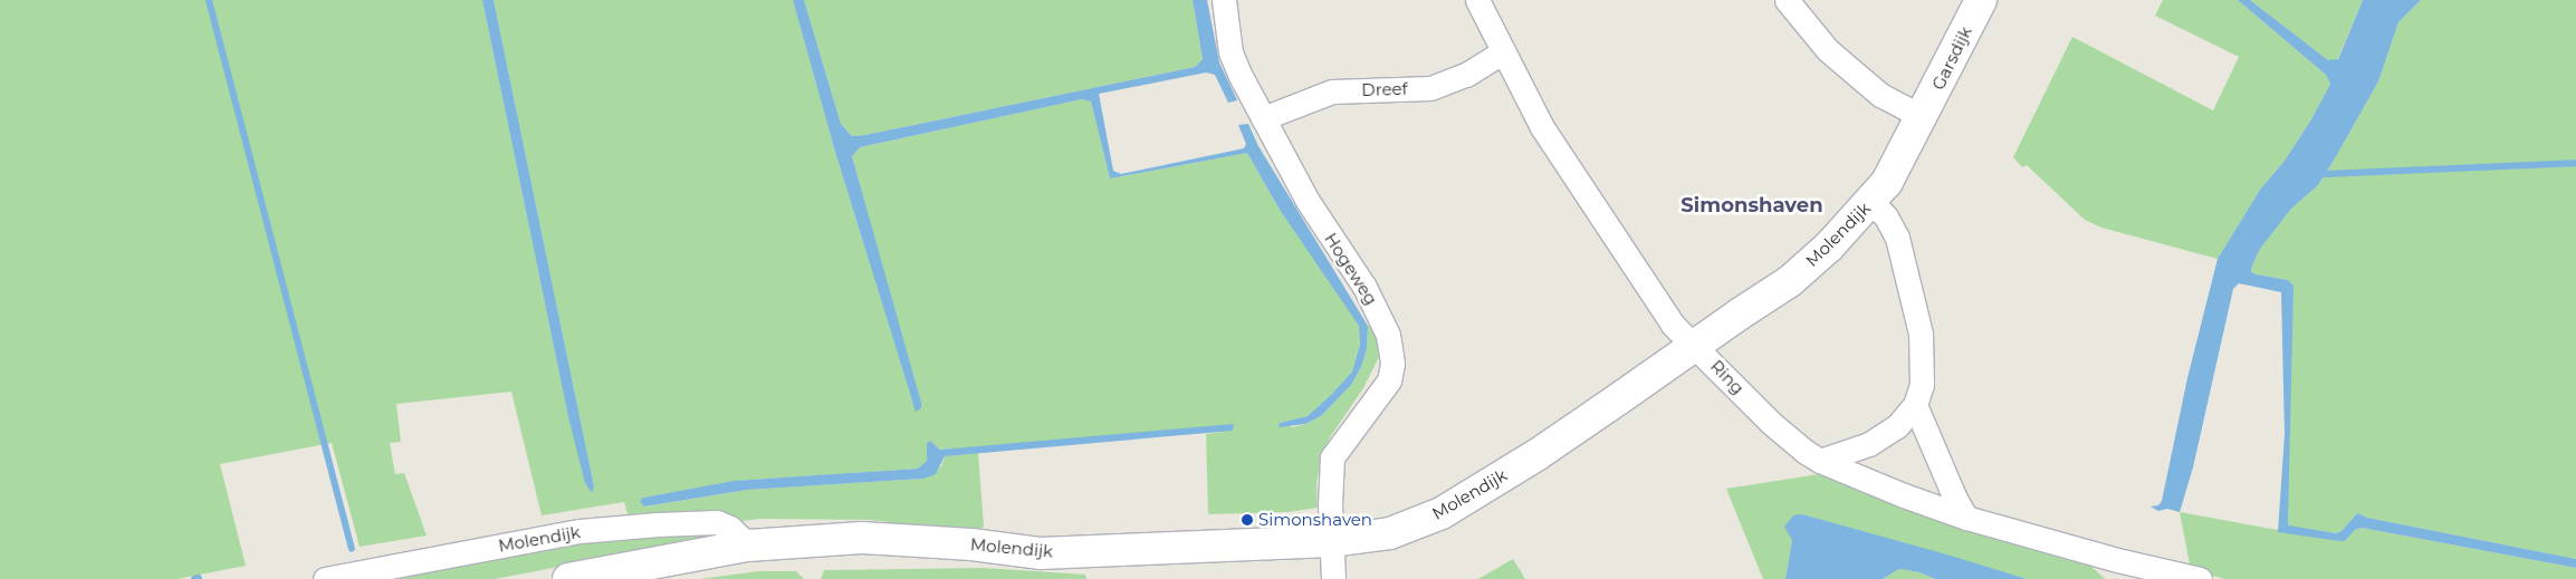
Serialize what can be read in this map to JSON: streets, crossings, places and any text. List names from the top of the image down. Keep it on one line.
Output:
{"streets":{"main road":["Garsdijk","Molendijk"],"street":["Dreef","Hogeweg","Ring"]},"crossings":[["Garsdijk","Molendijk"],["Dreef","Hogeweg"],["Dreef","Ring"],["Molendijk","Hogeweg"],["Molendijk","Ring"]],"districts":["Simonshaven"],"places":["Simonshaven"]}
